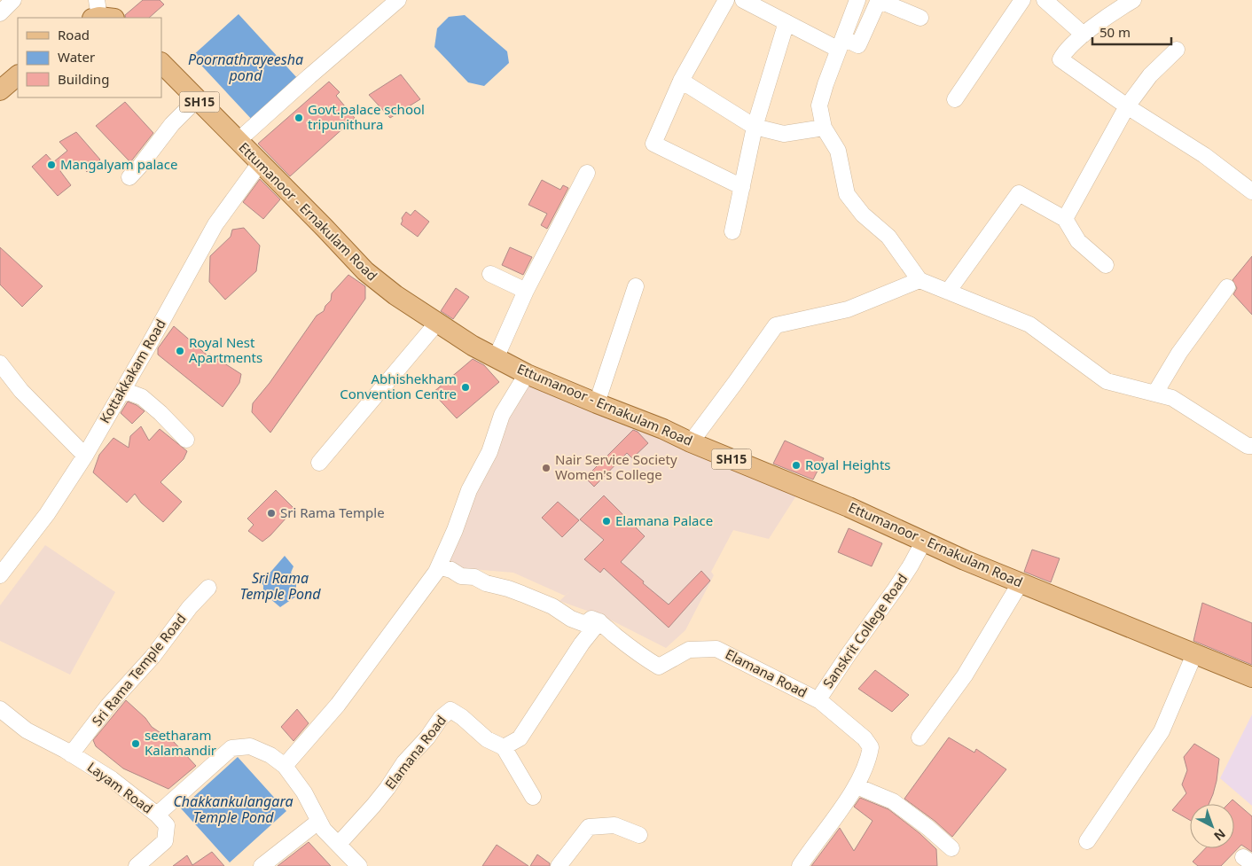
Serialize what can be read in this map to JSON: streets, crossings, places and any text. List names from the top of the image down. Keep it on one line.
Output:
{"streets":{"main road":["SH15","Ettumanoor - Ernakulam Road"],"street":["Kottakkakam Road","Sanskrit College Road","Sri Rama Temple Road","Elamana Road","Layam Road"]},"crossings":[["Ettumanoor - Ernakulam Road","Kottakkakam Road"],["Ettumanoor - Ernakulam Road","Sanskrit College Road"],["Sanskrit College Road","Elamana Road"],["Sri Rama Temple Road","Layam Road"],["Elamana Road","Layam Road"]],"water":["Poornathrayeesha pond","Sri Rama Temple Pond","Chakkankulangara Temple Pond"],"places":["Govt.palace school tripunithura","Mangalyam palace","Royal Nest Apartments","Abhishekham Convention Centre","Royal Heights","Nair Service Society Women's College","Sri Rama Temple","Elamana Palace","seetharam Kalamandir"],"legend":["Road","Water","Building"],"scale_bar":"50 m","north":"bottom right"}
